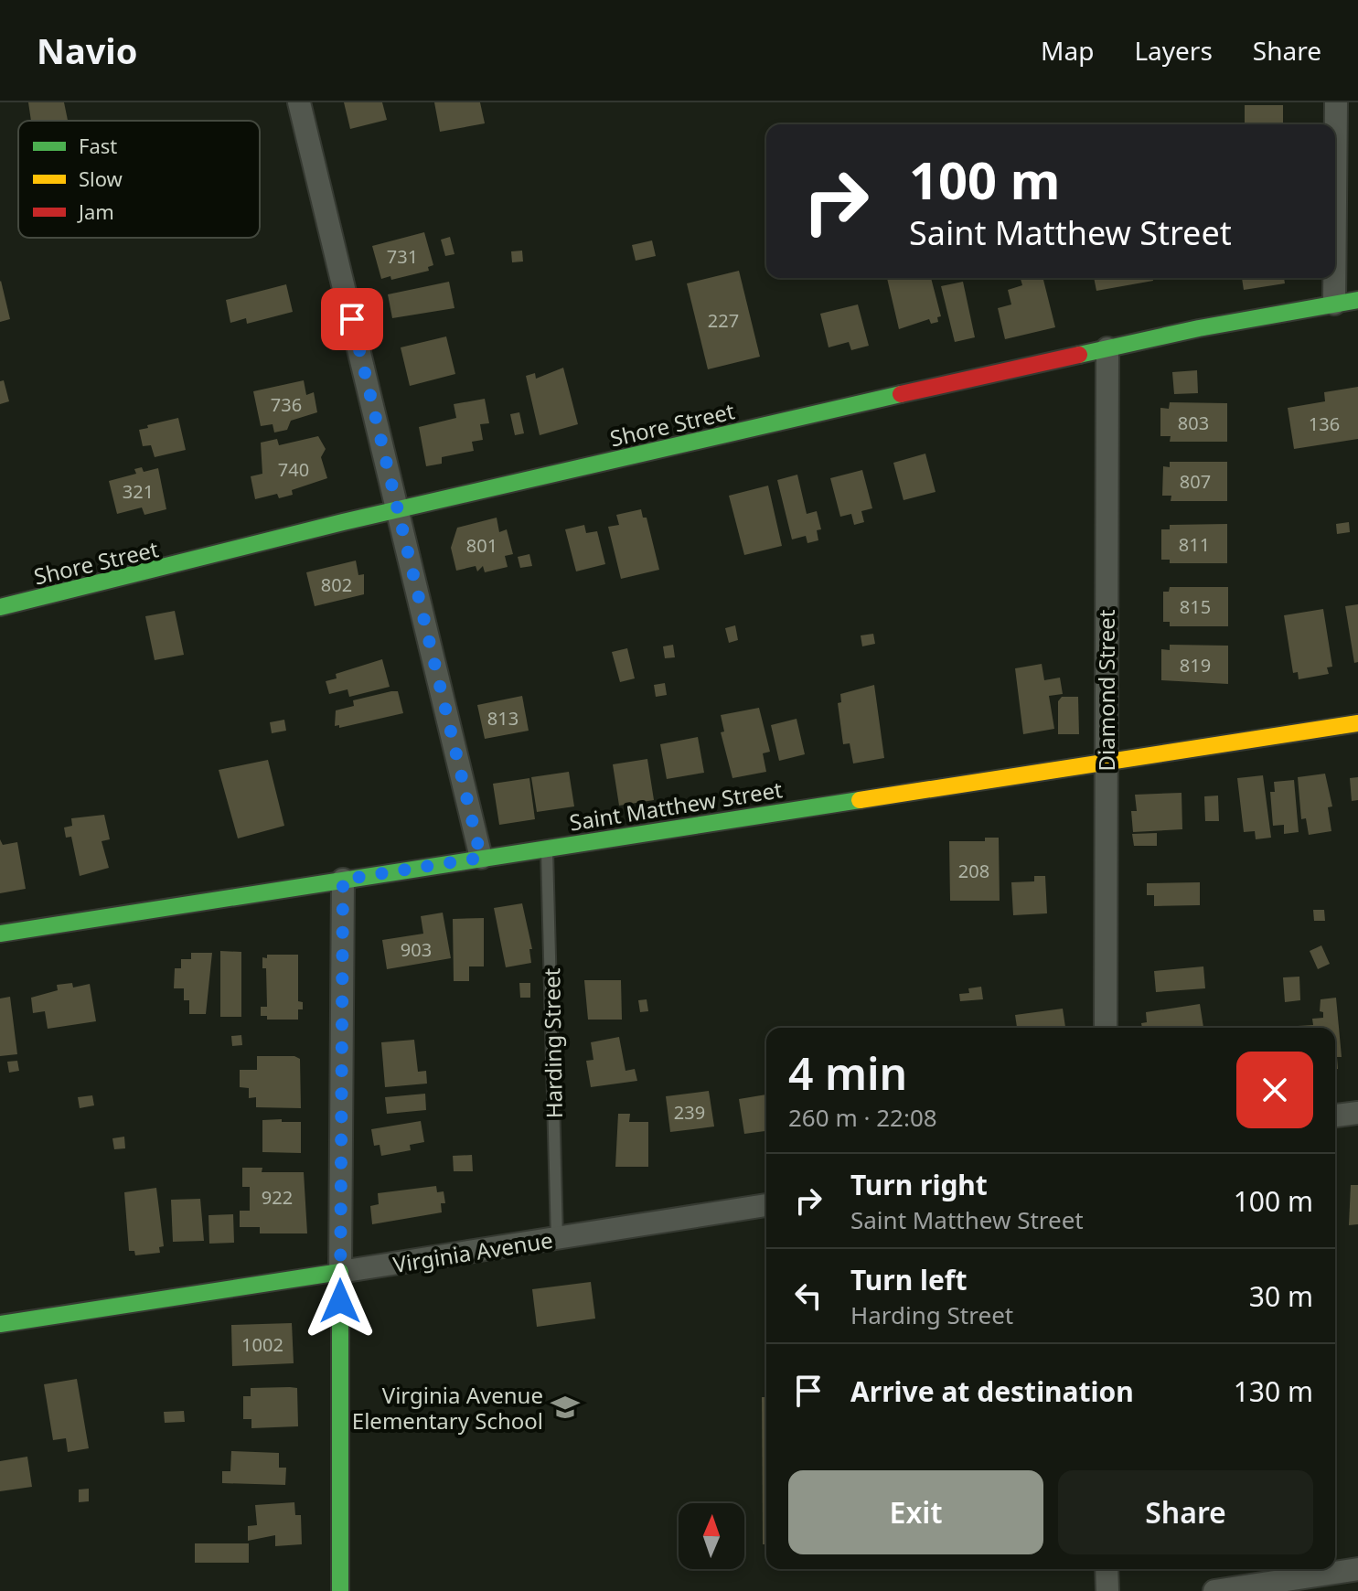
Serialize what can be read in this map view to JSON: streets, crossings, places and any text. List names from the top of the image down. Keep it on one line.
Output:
{"streets":{"street":["Shore Street","Diamond Street","Saint Matthew Street","Virginia Avenue"],"lane":["Harding Street"]},"crossings":[["Shore Street","Diamond Street"],["Diamond Street","Saint Matthew Street"],["Saint Matthew Street","Harding Street"],["Harding Street","Virginia Avenue"]],"places":{"school or university":["Virginia Avenue Elementary School"]},"house_numbers":["731","227","736","803","136","740","807","321","811","801","802","815","819","813","208","903","239","922","1002"],"legend":["Fast","Slow","Jam"],"north":"top","page":{"header":"Navio","nav":["Map","Layers","Share"],"turn":["100 m","Saint Matthew Street"],"heading":["4 min","260 m · 22:08"],"list":[{"name":"Turn right","note":"Saint Matthew Street","value":"100 m"},{"name":"Turn left","note":"Harding Street","value":"30 m"},{"name":"Arrive at destination","value":"130 m"}],"buttons":["Exit","Share"]}}
